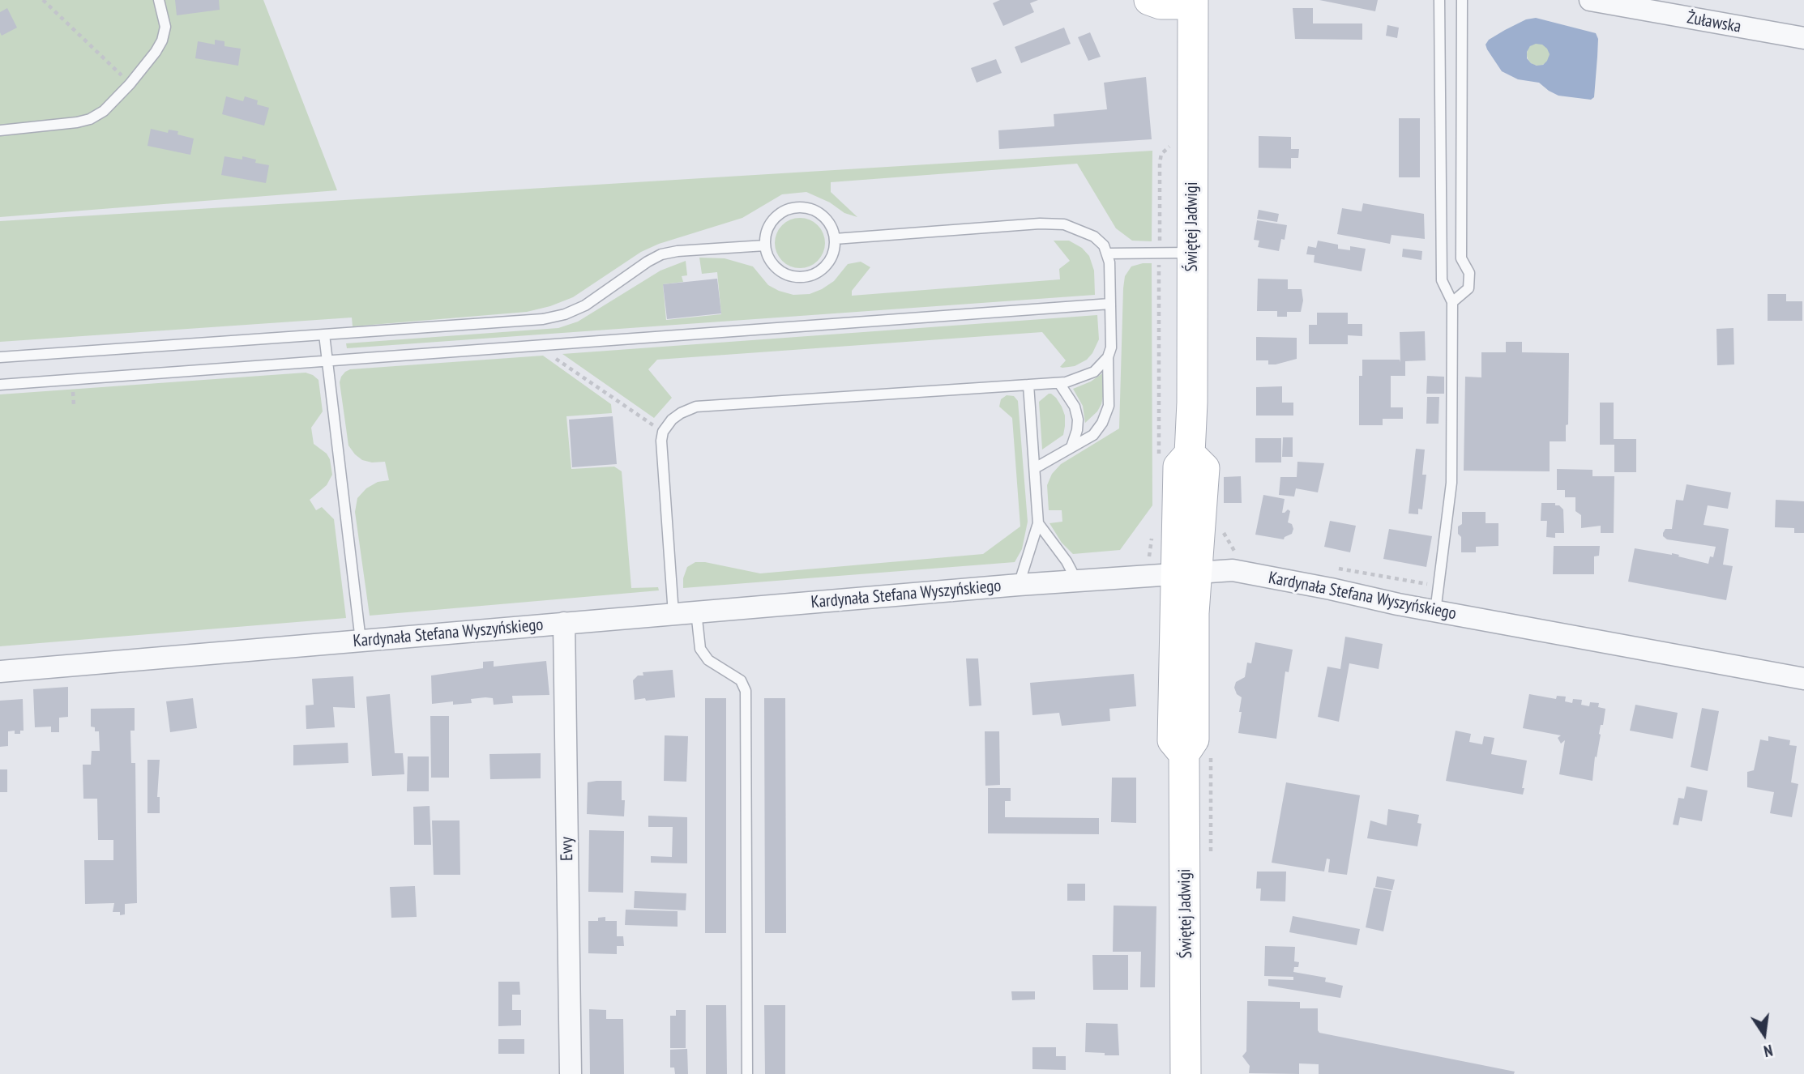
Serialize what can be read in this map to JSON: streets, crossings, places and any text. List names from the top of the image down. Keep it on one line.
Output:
{"streets":{"main road":["Świętej Jadwigi"],"street":["Żuławska","Kardynała Stefana Wyszyńskiego","Ewy"]},"crossings":[["Świętej Jadwigi","Kardynała Stefana Wyszyńskiego"],["Kardynała Stefana Wyszyńskiego","Ewy"]],"north":"bottom"}
